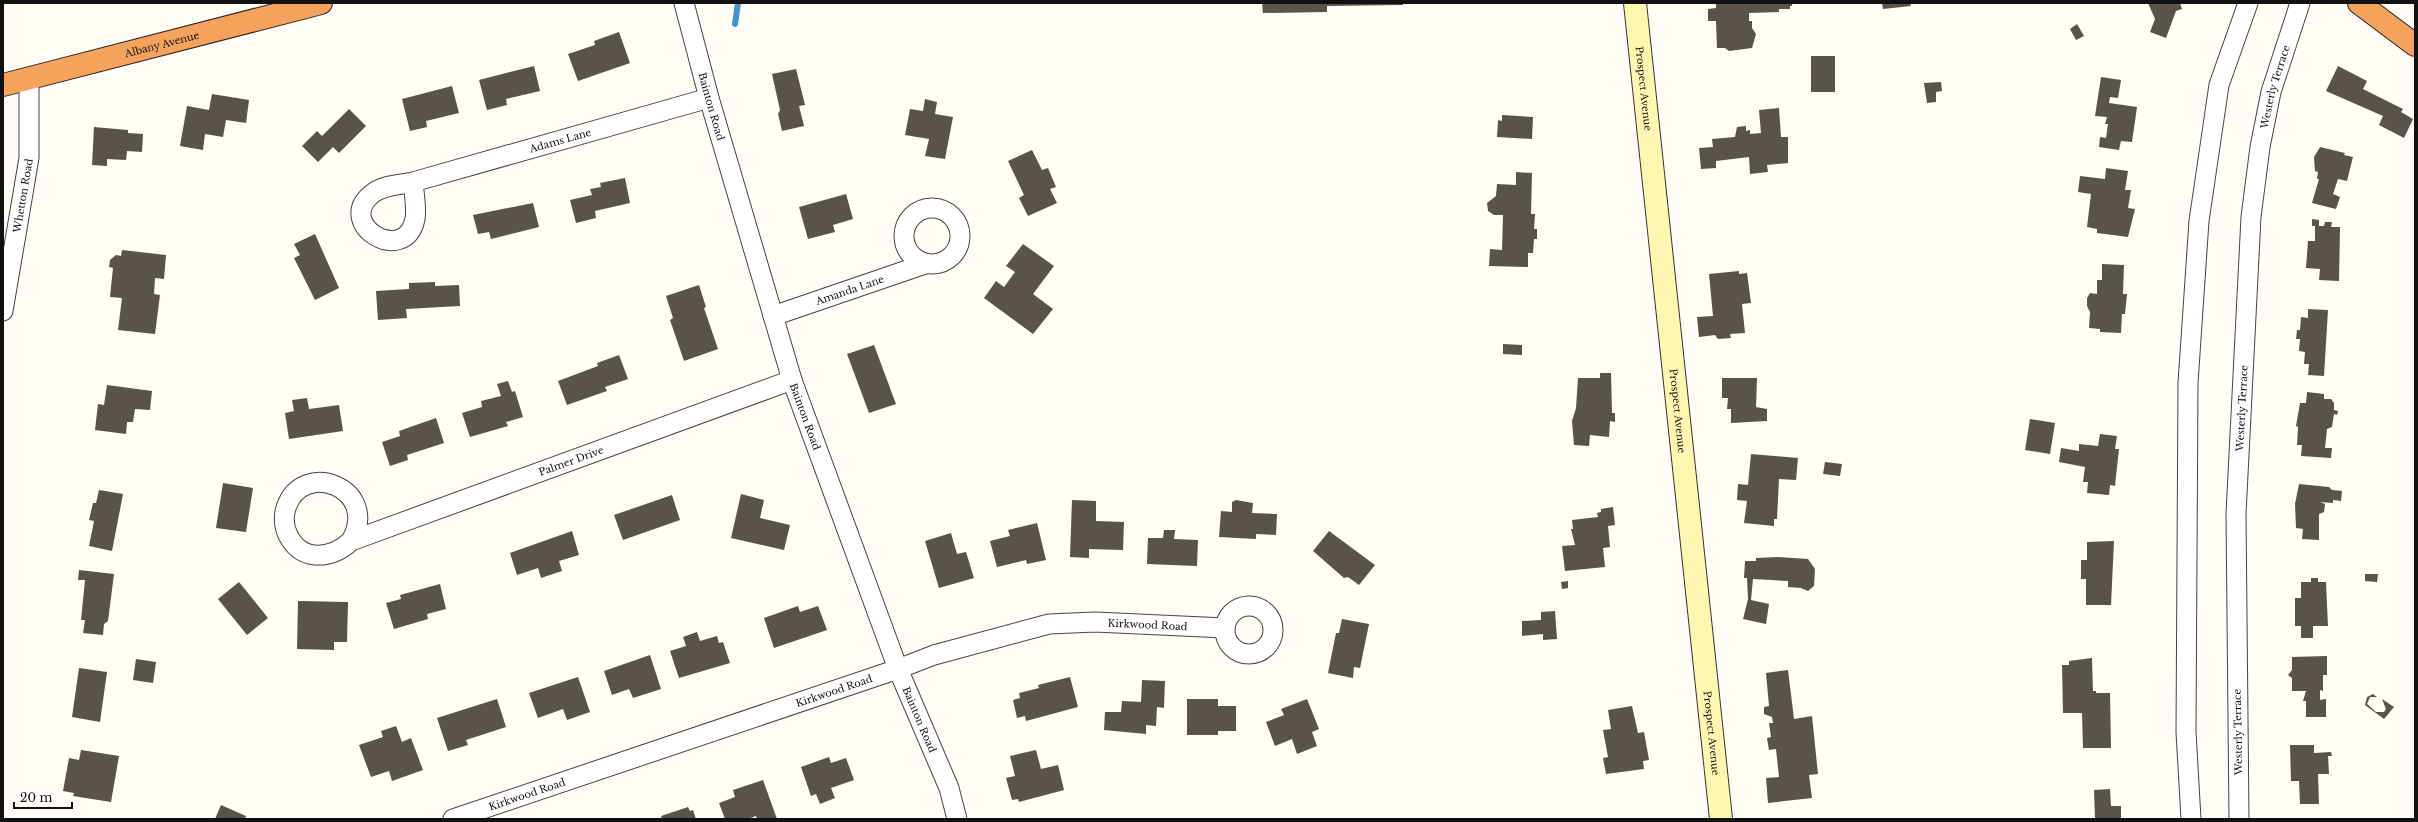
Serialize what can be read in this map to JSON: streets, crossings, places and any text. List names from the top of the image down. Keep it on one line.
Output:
{"streets":{"highway":["Albany Avenue"],"main road":["Prospect Avenue"],"street":["Westerly Terrace","Bainton Road","Adams Lane","Whetton Road","Amanda Lane","Palmer Drive","Kirkwood Road"]},"crossings":[["Albany Avenue","Whetton Road"],["Bainton Road","Adams Lane"],["Bainton Road","Amanda Lane"],["Bainton Road","Palmer Drive"],["Bainton Road","Kirkwood Road"]],"scale_bar":"20 m"}
